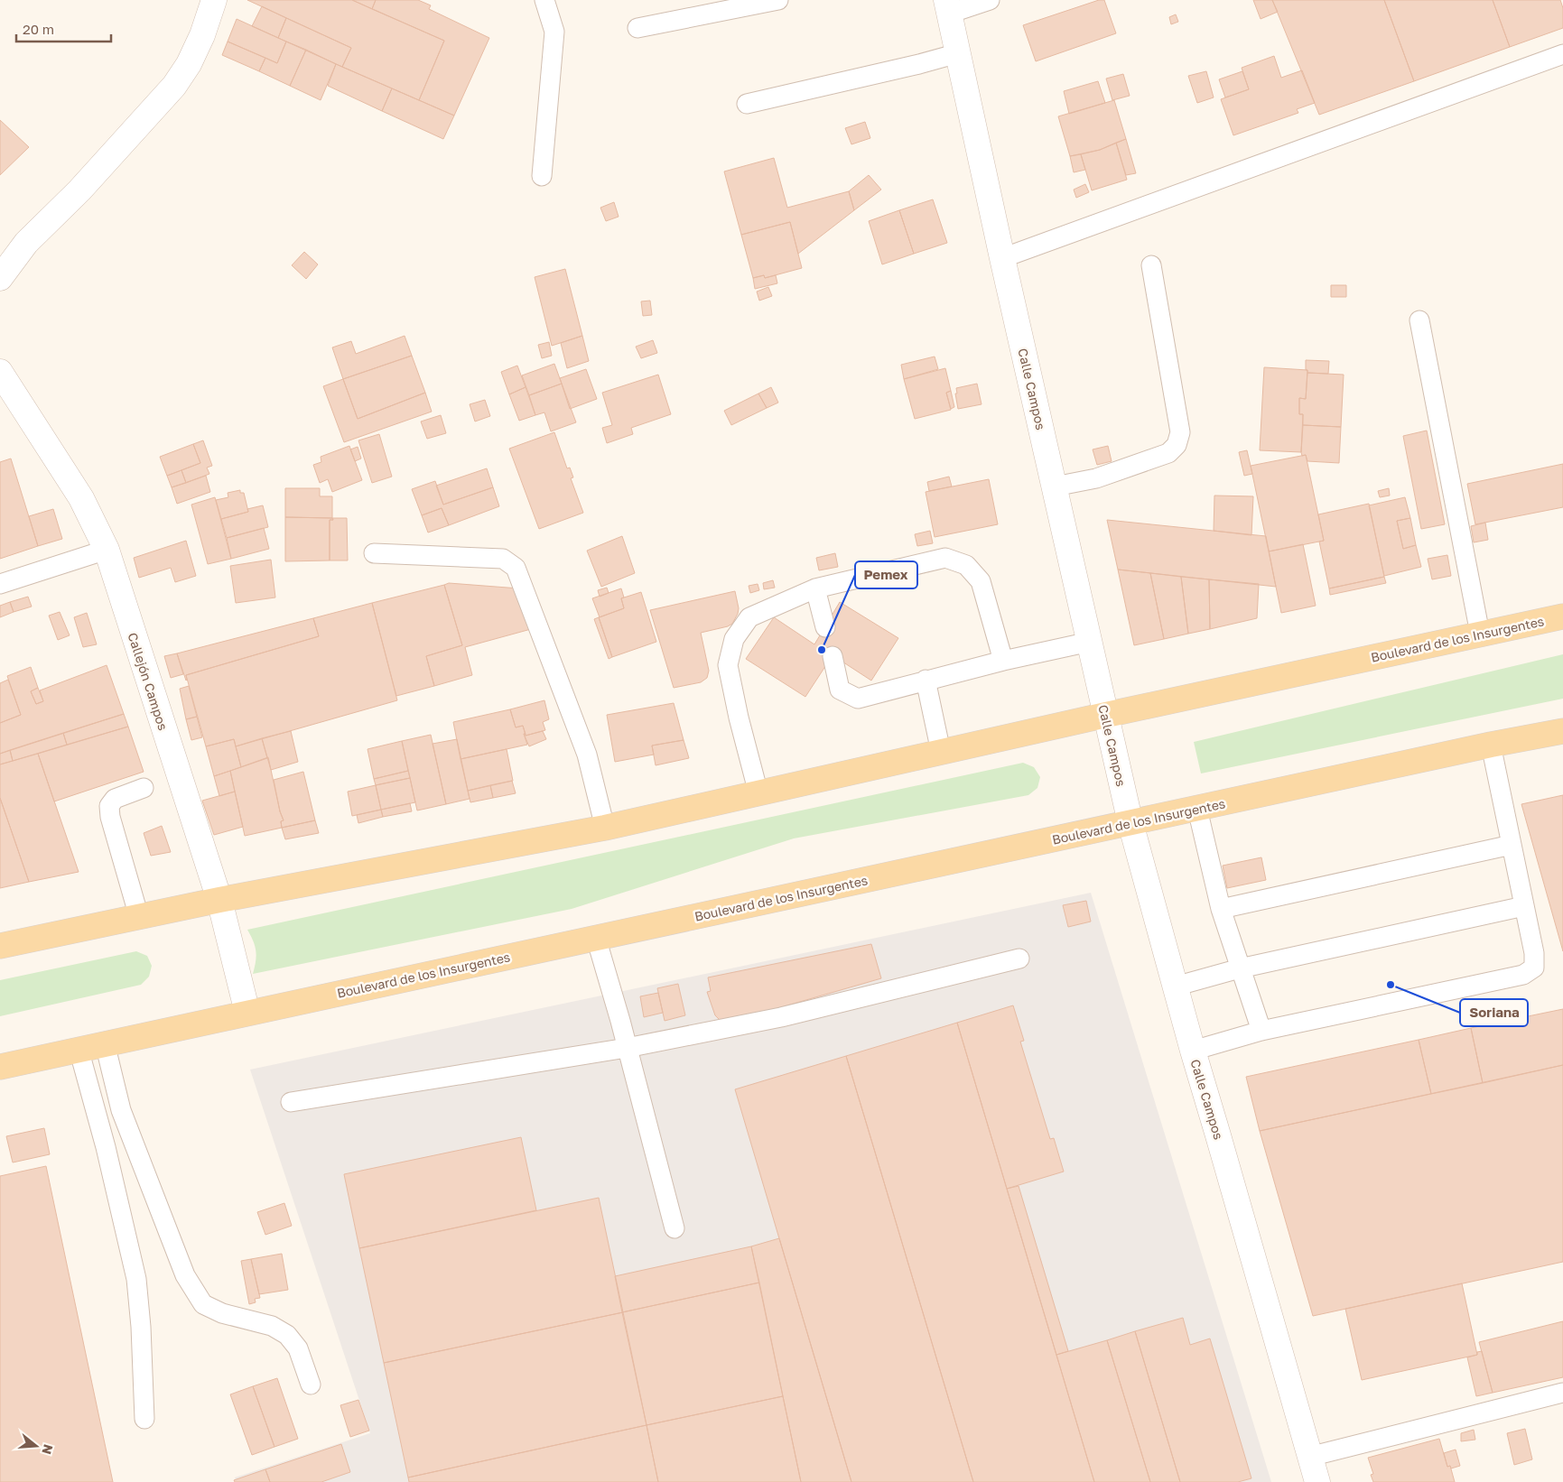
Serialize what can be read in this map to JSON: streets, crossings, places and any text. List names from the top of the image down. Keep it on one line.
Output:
{"streets":{"main road":["Boulevard de los Insurgentes"],"street":["Calle Campos","Callejón Campos"]},"crossings":[["Calle Campos","Boulevard de los Insurgentes"],["Boulevard de los Insurgentes","Callejón Campos"]],"places":["Pemex","Soriana"],"scale_bar":"20 m","north":"right"}
